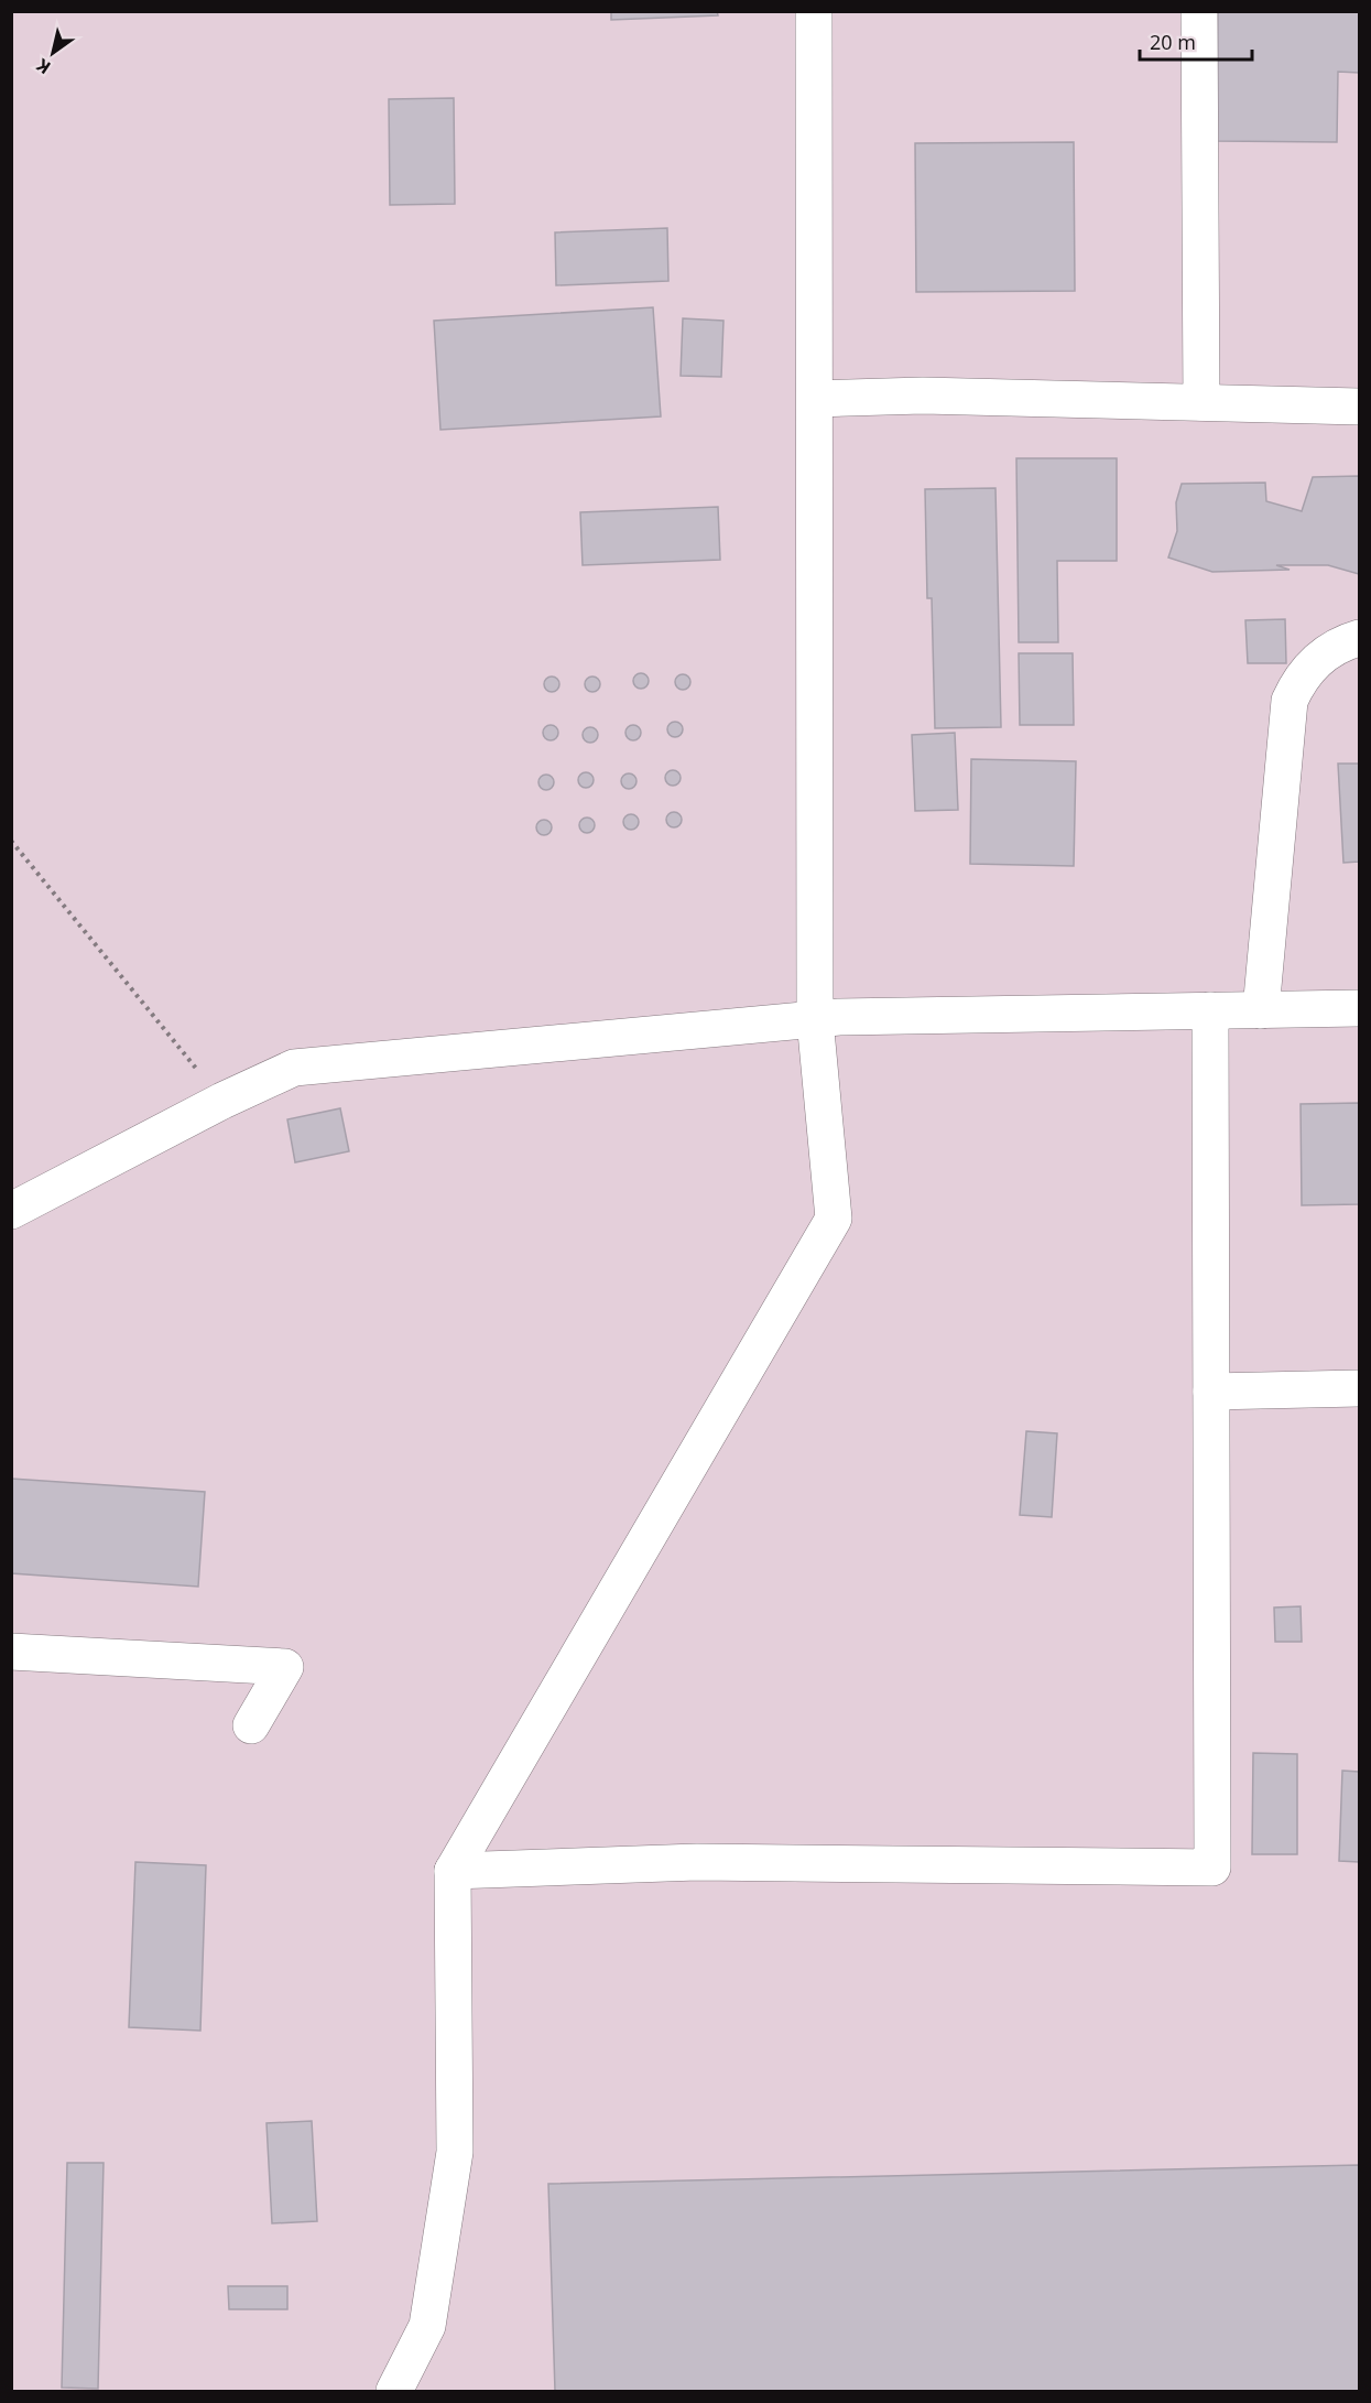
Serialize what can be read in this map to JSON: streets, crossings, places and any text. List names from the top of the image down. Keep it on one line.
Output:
{"scale_bar":"20 m","north":"bottom left"}
